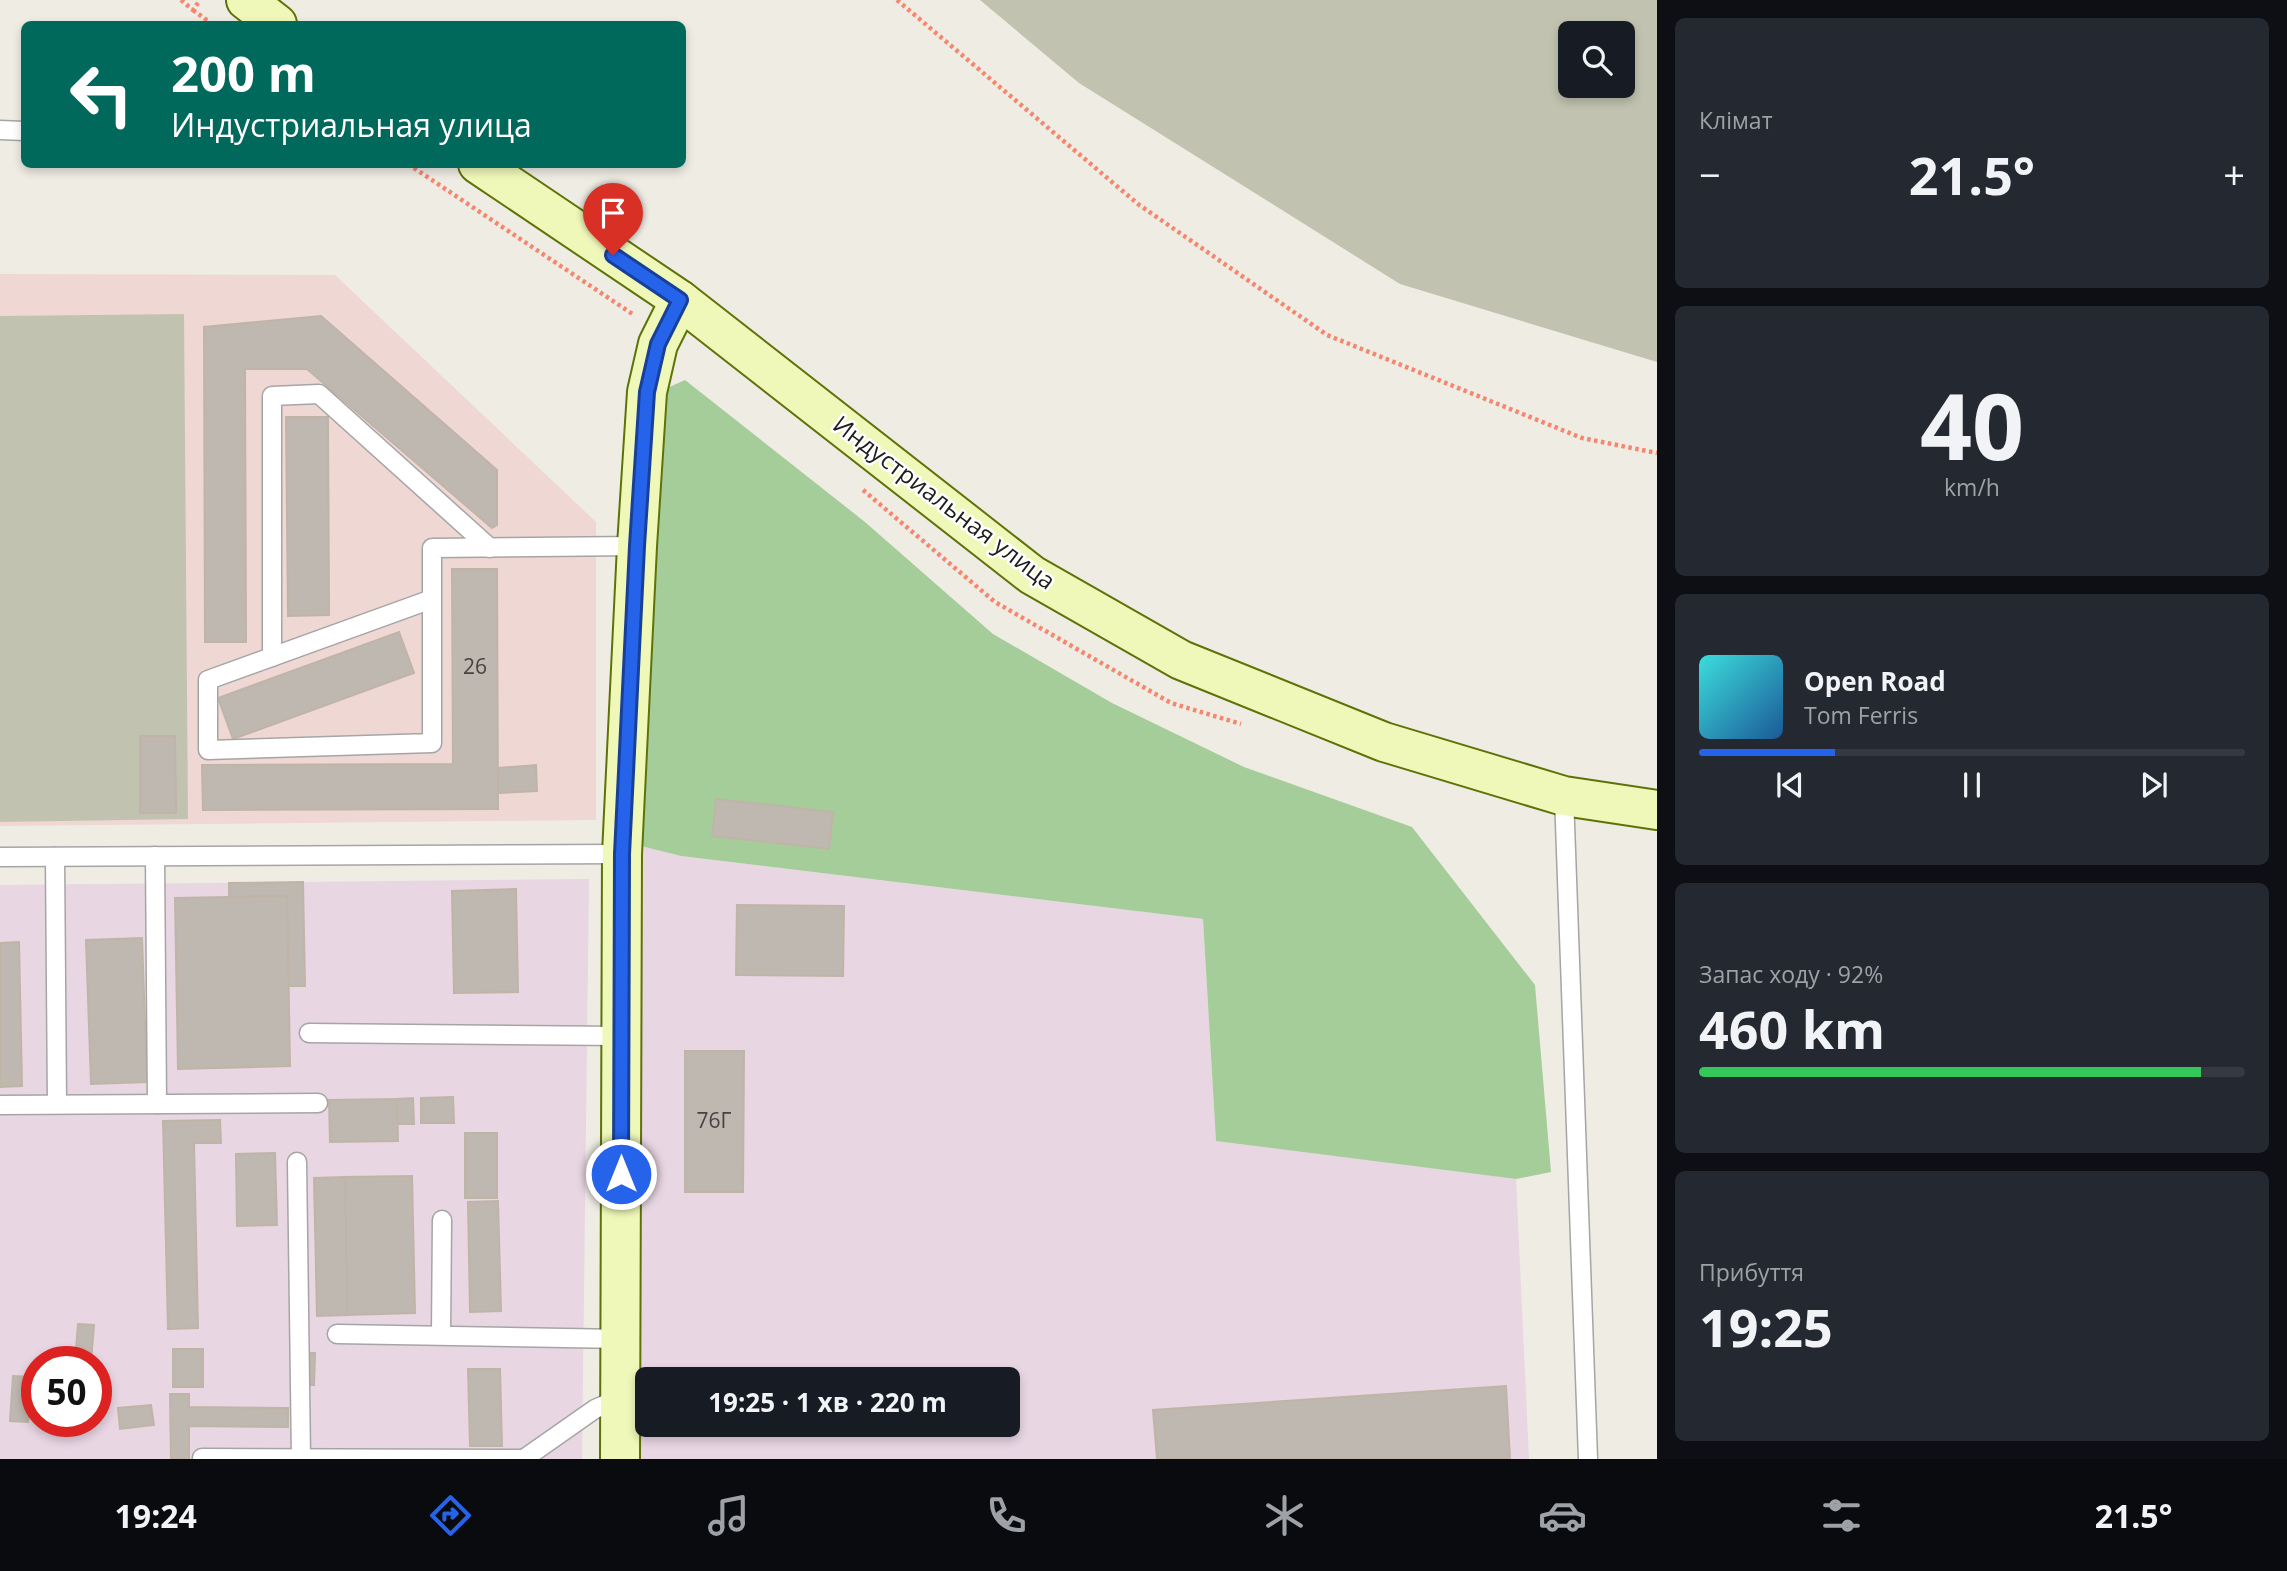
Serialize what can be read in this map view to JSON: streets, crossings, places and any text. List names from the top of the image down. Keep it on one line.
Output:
{"streets":{"main road":["Индустриальная улица"]},"house_numbers":["26","76Г"],"page":{"tile":["Клімат",["40","km/h"],["Запас ходу · 92%","460 km"],["Прибуття","19:25"]],"turn":["200 m","Индустриальная улица"],"heat":["−","21.5°","+"],"song":["Open Road","Tom Ferris"],"limit":"50","trip":"19:25 · 1 хв · 220 m","tabs":["19:24","21.5°"]}}
